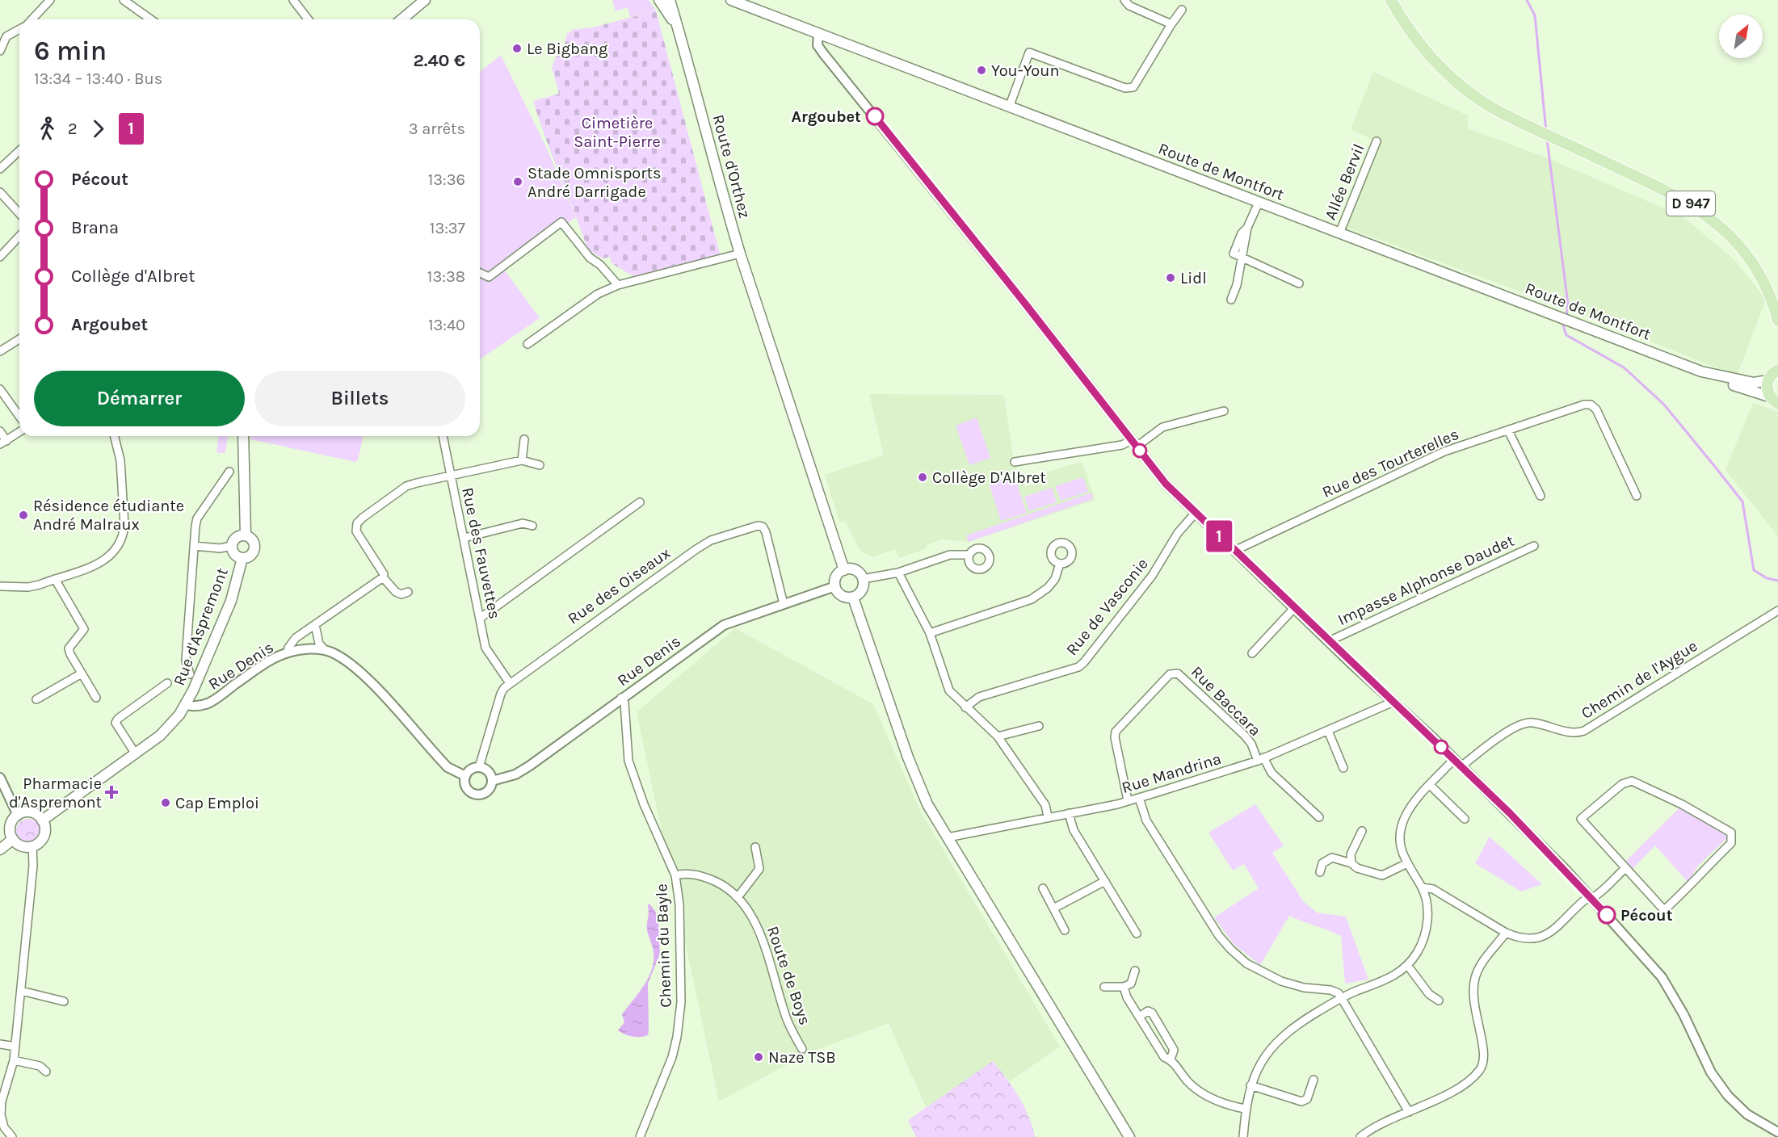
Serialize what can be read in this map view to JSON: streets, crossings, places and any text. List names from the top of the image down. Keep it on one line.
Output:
{"streets":{"main road":["Route d'Orthez","Route de Montfort","D 947","Rue d'Aspremont"],"street":["Allée Bervil","Rue des Tourterelles","Rue des Fauvettes","Impasse Alphonse Daudet","Rue des Oiseaux","Rue de Vasconie","Rue Denis","Chemin de l'Aygue","Rue Baccara","Rue Mandrina","Chemin du Bayle","Route de Boys"]},"crossings":[["Route d'Orthez","Rue Denis"],["Route de Montfort","Allée Bervil"],["Rue des Fauvettes","Rue des Oiseaux"],["Rue des Oiseaux","Rue Denis"],["Rue d'Aspremont","Rue Denis"],["Rue Denis","Chemin du Bayle"],["Rue Baccara","Rue Mandrina"],["Chemin du Bayle","Route de Boys"]],"parks":["Cimetière Saint-Pierre"],"places":{"other":["Le Bigbang","You-Youn","Argoubet","Stade Omnisports André Darrigade","Lidl","Collège D'Albret","Résidence étudiante André Malraux","Cap Emploi","Pécout","Naze TSB"],"health":["Pharmacie d'Aspremont"]},"lines":["bus line 1"],"north":"top right","page":{"on_map":"1","heading":["6 min","13:34 – 13:40 · Bus","2.40 €"],"legs":["2","1","3 arrêts"],"list":[{"name":"Pécout","value":"13:36"},{"name":"Brana","value":"13:37"},{"name":"Collège d'Albret","value":"13:38"},{"name":"Argoubet","value":"13:40"}],"buttons":["Démarrer","Billets"]}}
